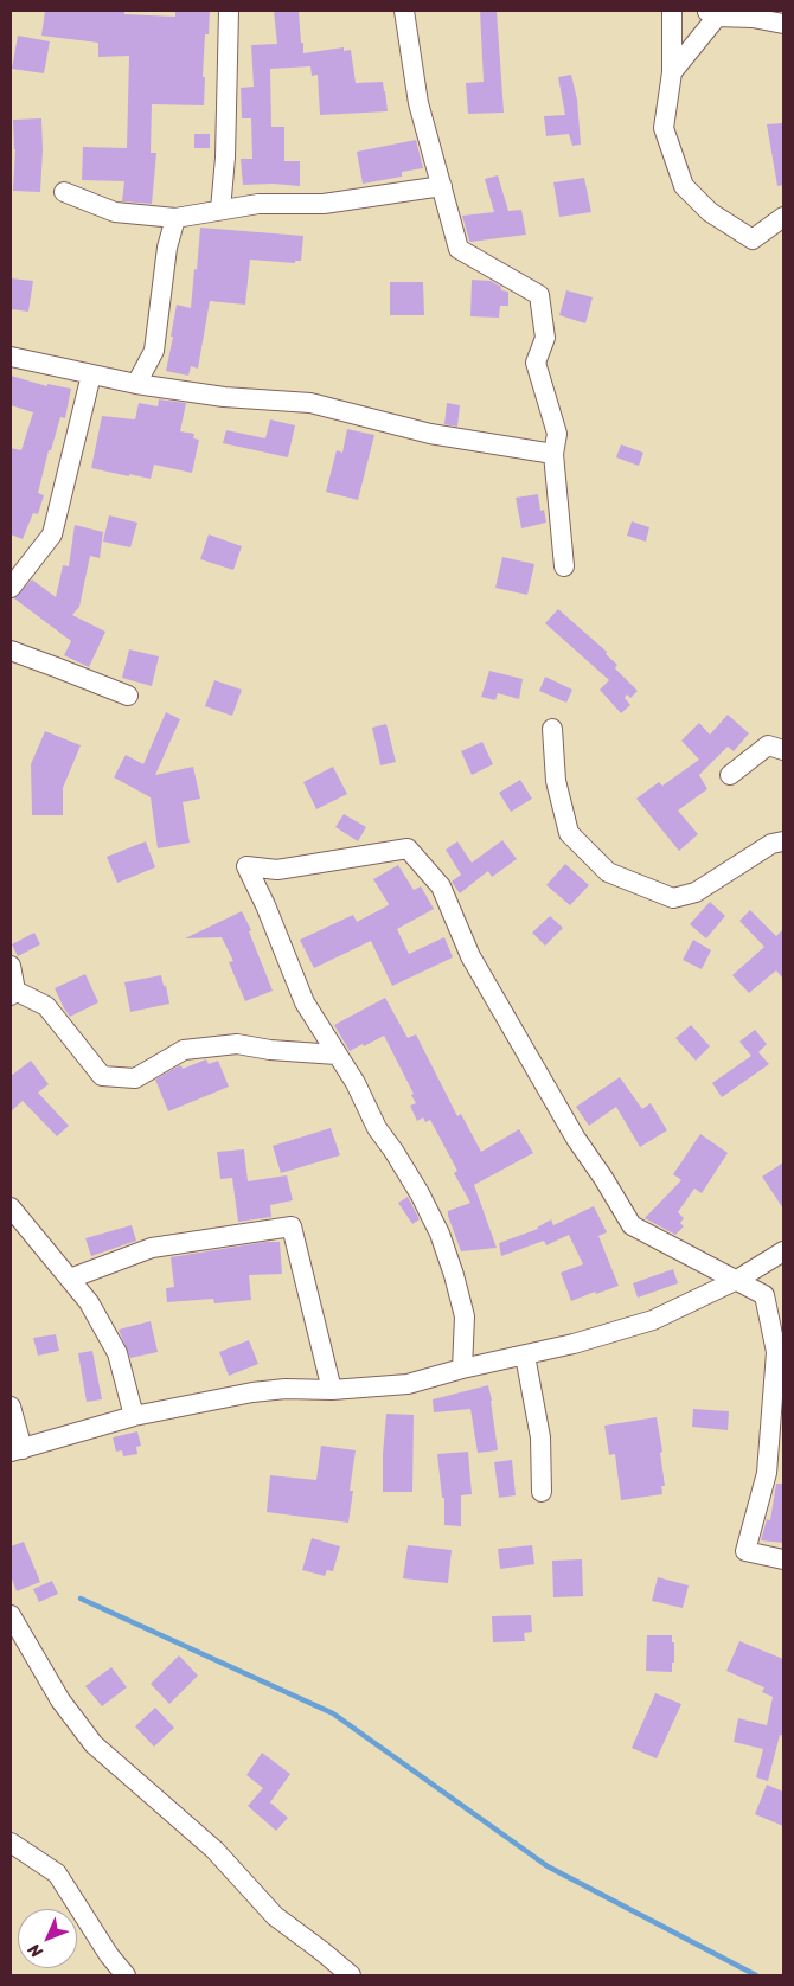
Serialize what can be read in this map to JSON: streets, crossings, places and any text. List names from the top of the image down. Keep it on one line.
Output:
{"north":"bottom left"}
